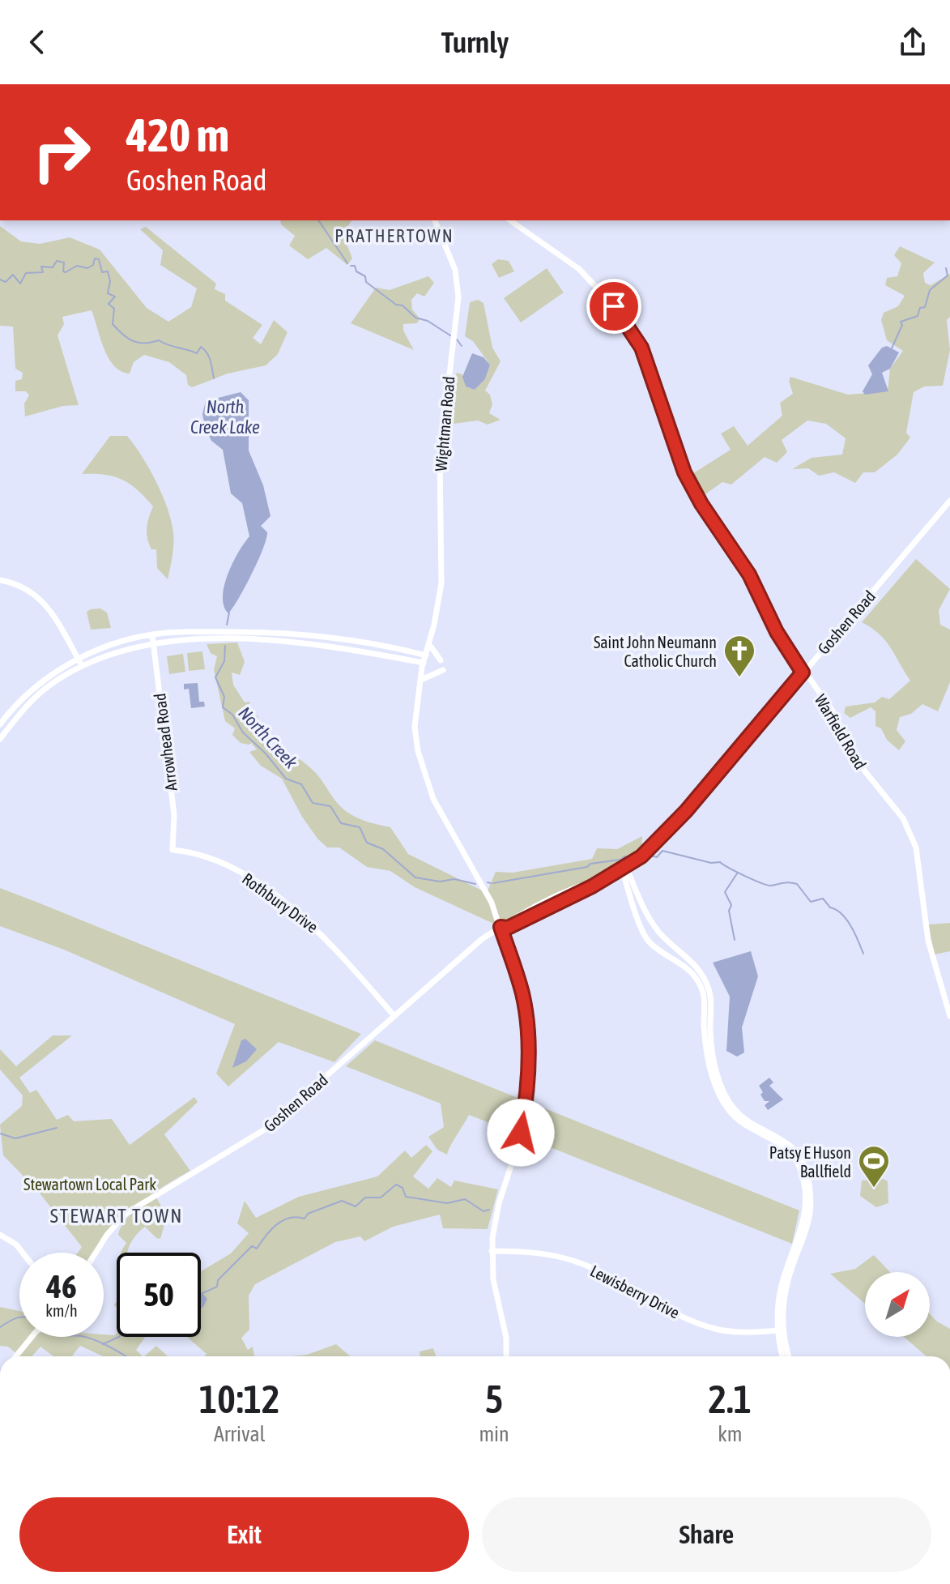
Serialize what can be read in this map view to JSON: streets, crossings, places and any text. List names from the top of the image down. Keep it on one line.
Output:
{"streets":{"street":["Wightman Road","Goshen Road","Warfield Road","Arrowhead Road","Rothbury Drive","Lewisberry Drive"]},"crossings":[["Wightman Road","Goshen Road"],["Wightman Road","Lewisberry Drive"],["Goshen Road","Warfield Road"],["Goshen Road","Rothbury Drive"],["Arrowhead Road","Rothbury Drive"]],"districts":["PRATHERTOWN","STEWART TOWN"],"water":["North Creek Lake","North Creek"],"parks":["Stewartown Local Park"],"places":{"church":["Saint John Neumann Catholic Church"],"sports":["Patsy E Huson Ballfield"]},"north":"top right","page":{"header":"Turnly","turn":["420 m","Goshen Road"],"speed":"46 km/h","limit":"50","eta":["10:12","Arrival","5","min","2.1","km"],"buttons":["Exit","Share"]}}
